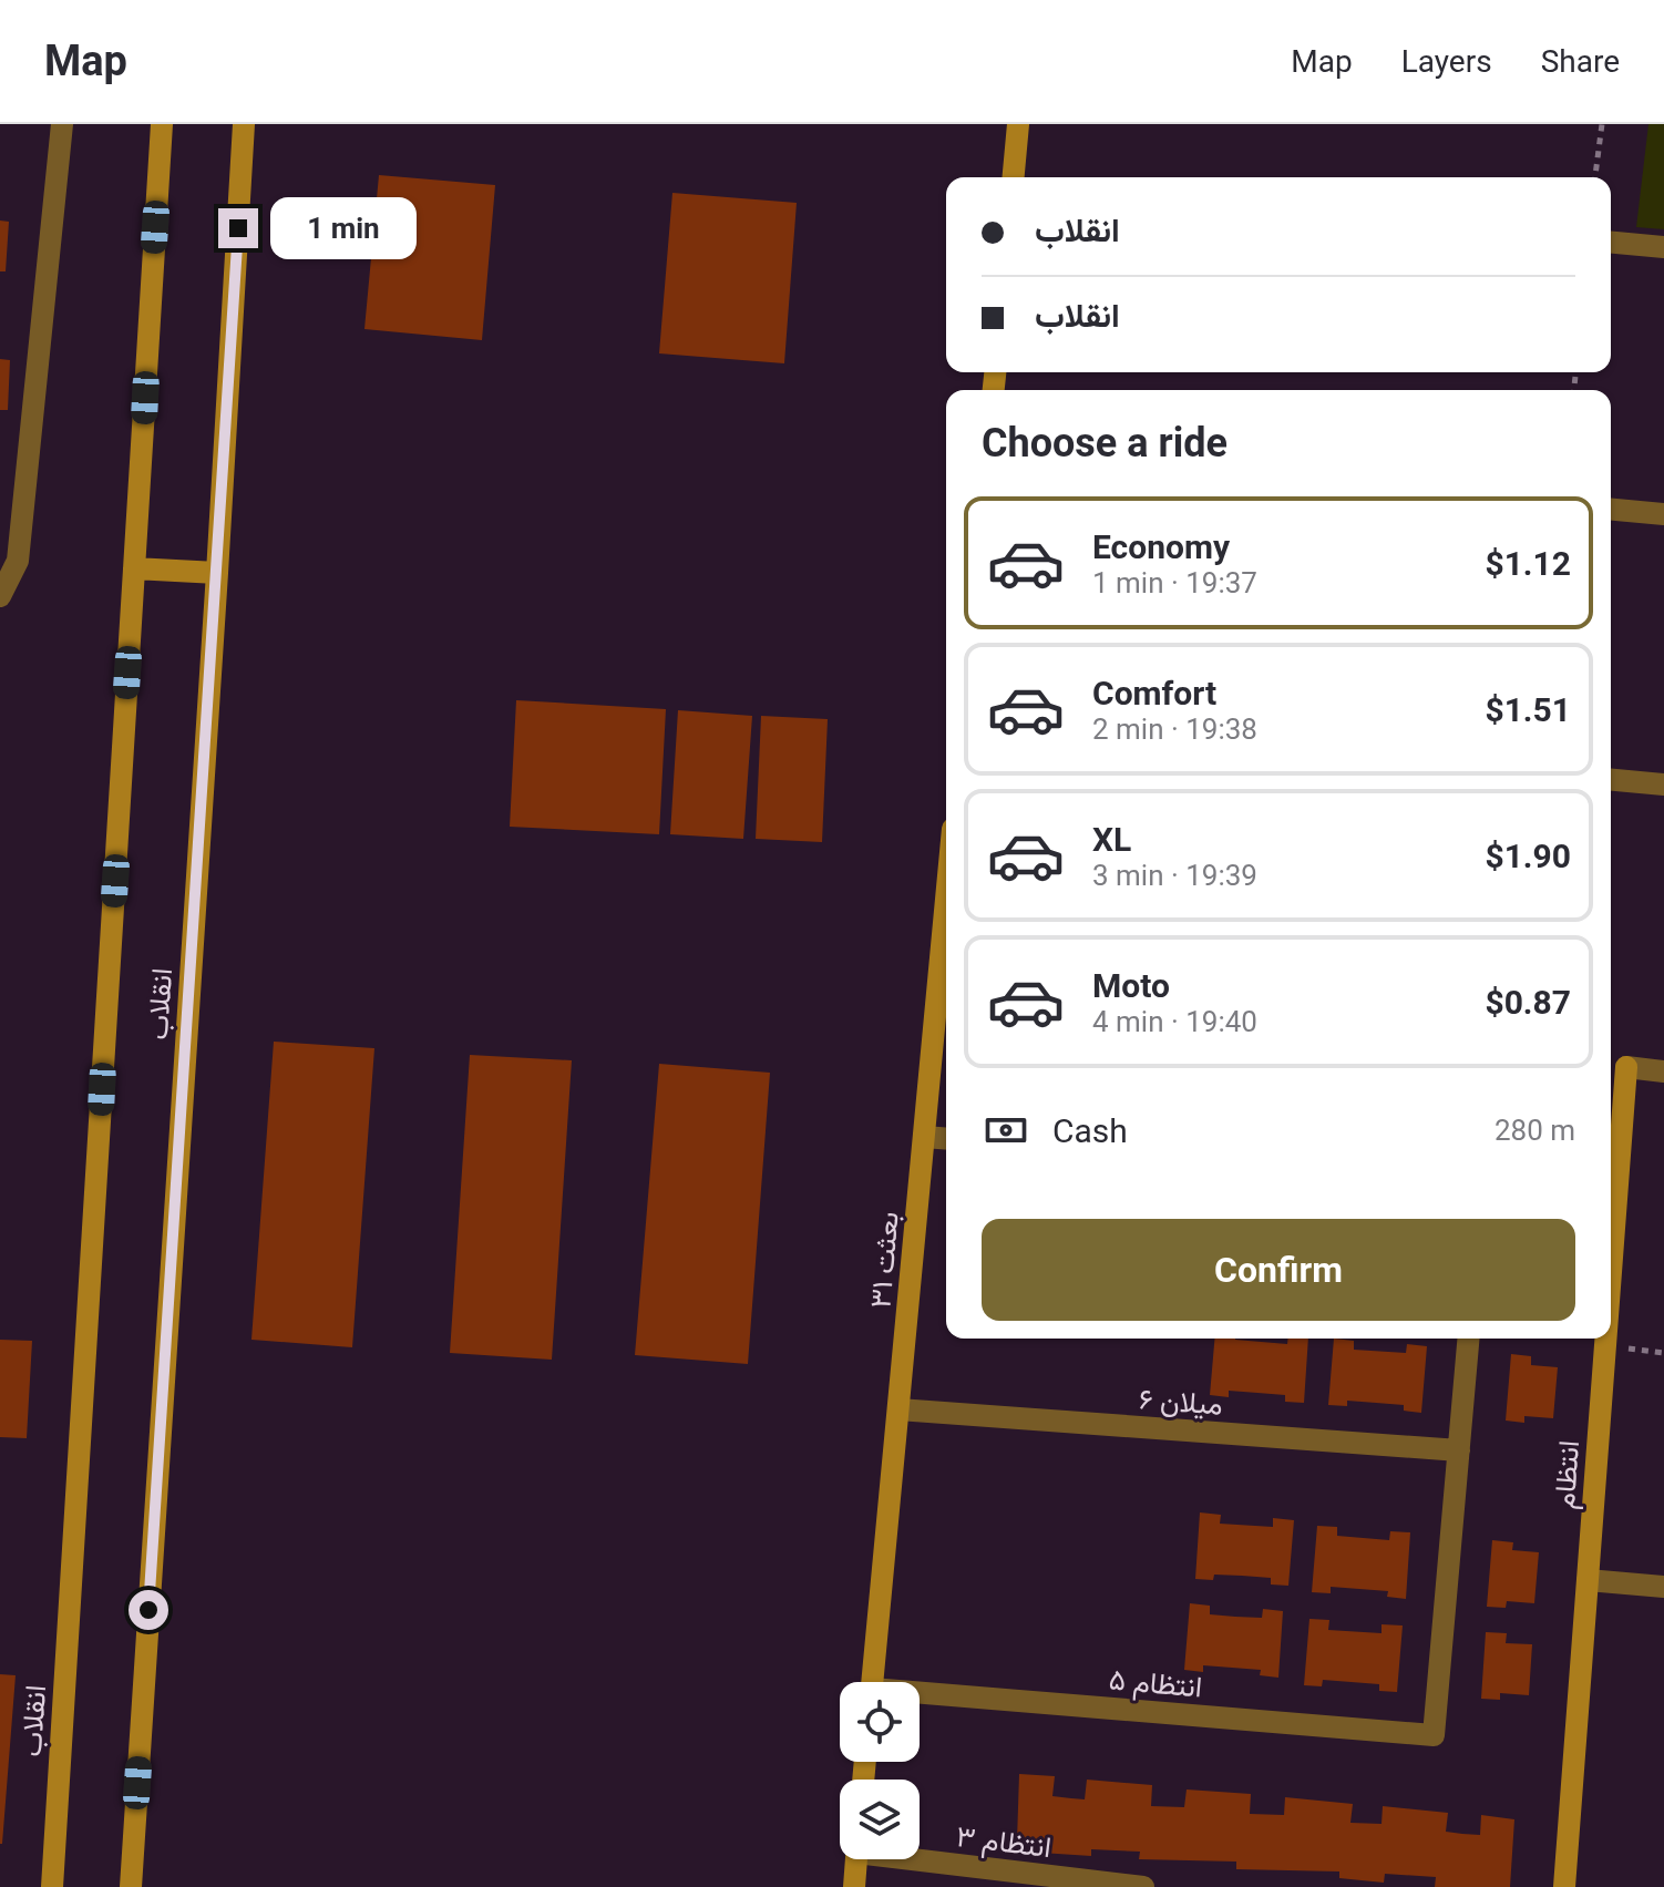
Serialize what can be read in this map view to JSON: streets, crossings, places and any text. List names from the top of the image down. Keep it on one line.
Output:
{"streets":{"main road":["انقلاب","بعثت ۳۱","انتظام"],"street":["میلان ۶","انتظام ۵","انتظام ۳"]},"crossings":[["بعثت ۳۱","میلان ۶"],["میلان ۶","انتظام ۵"]],"page":{"header":"Map","nav":["Map","Layers","Share"],"banner":["انقلاب","انقلاب"],"bubble":"1 min","heading":"Choose a ride","list":[{"name":"Economy","note":"1 min · 19:37","value":"$1.12"},{"name":"Comfort","note":"2 min · 19:38","value":"$1.51"},{"name":"XL","note":"3 min · 19:39","value":"$1.90"},{"name":"Moto","note":"4 min · 19:40","value":"$0.87"}],"pay":["Cash","280 m"],"buttons":"Confirm"}}
